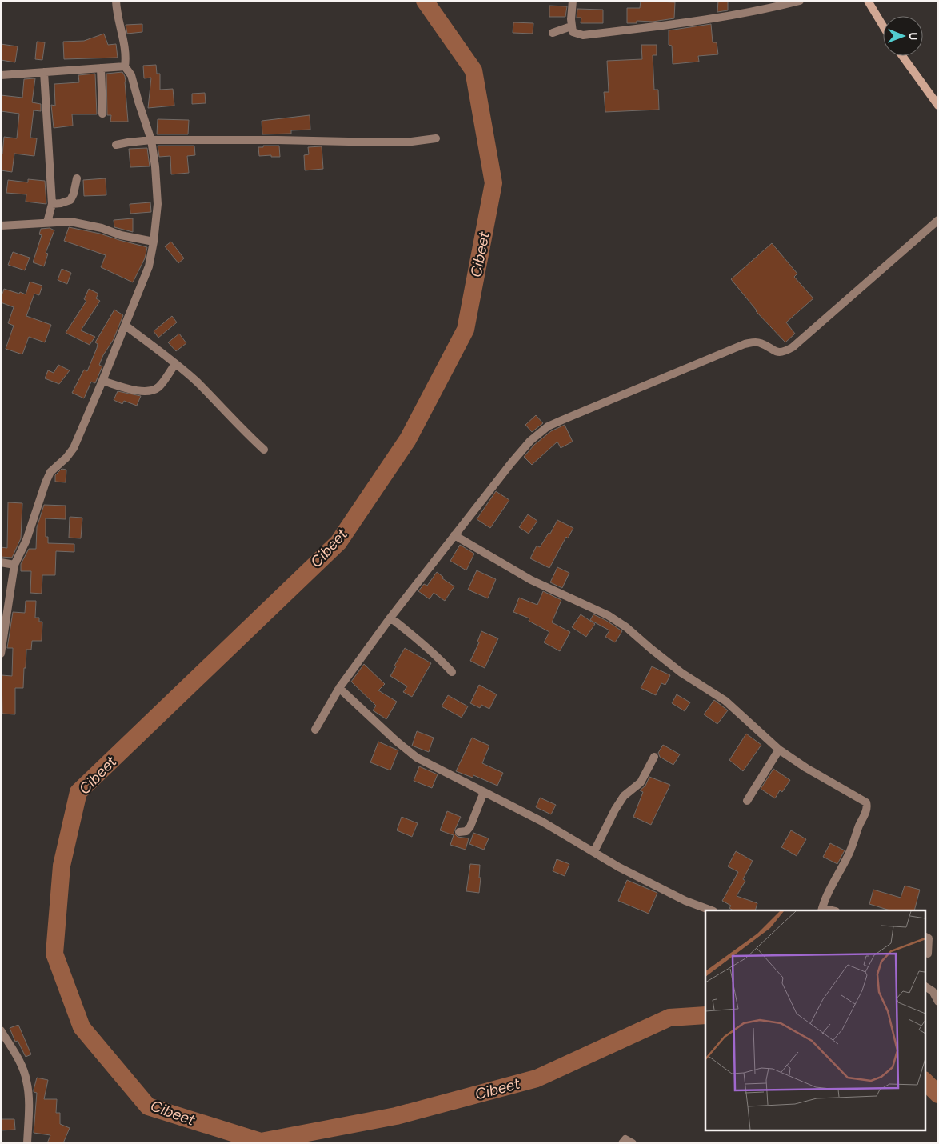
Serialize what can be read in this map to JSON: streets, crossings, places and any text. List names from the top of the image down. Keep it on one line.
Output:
{"water":["Cibeet"],"north":"right"}
